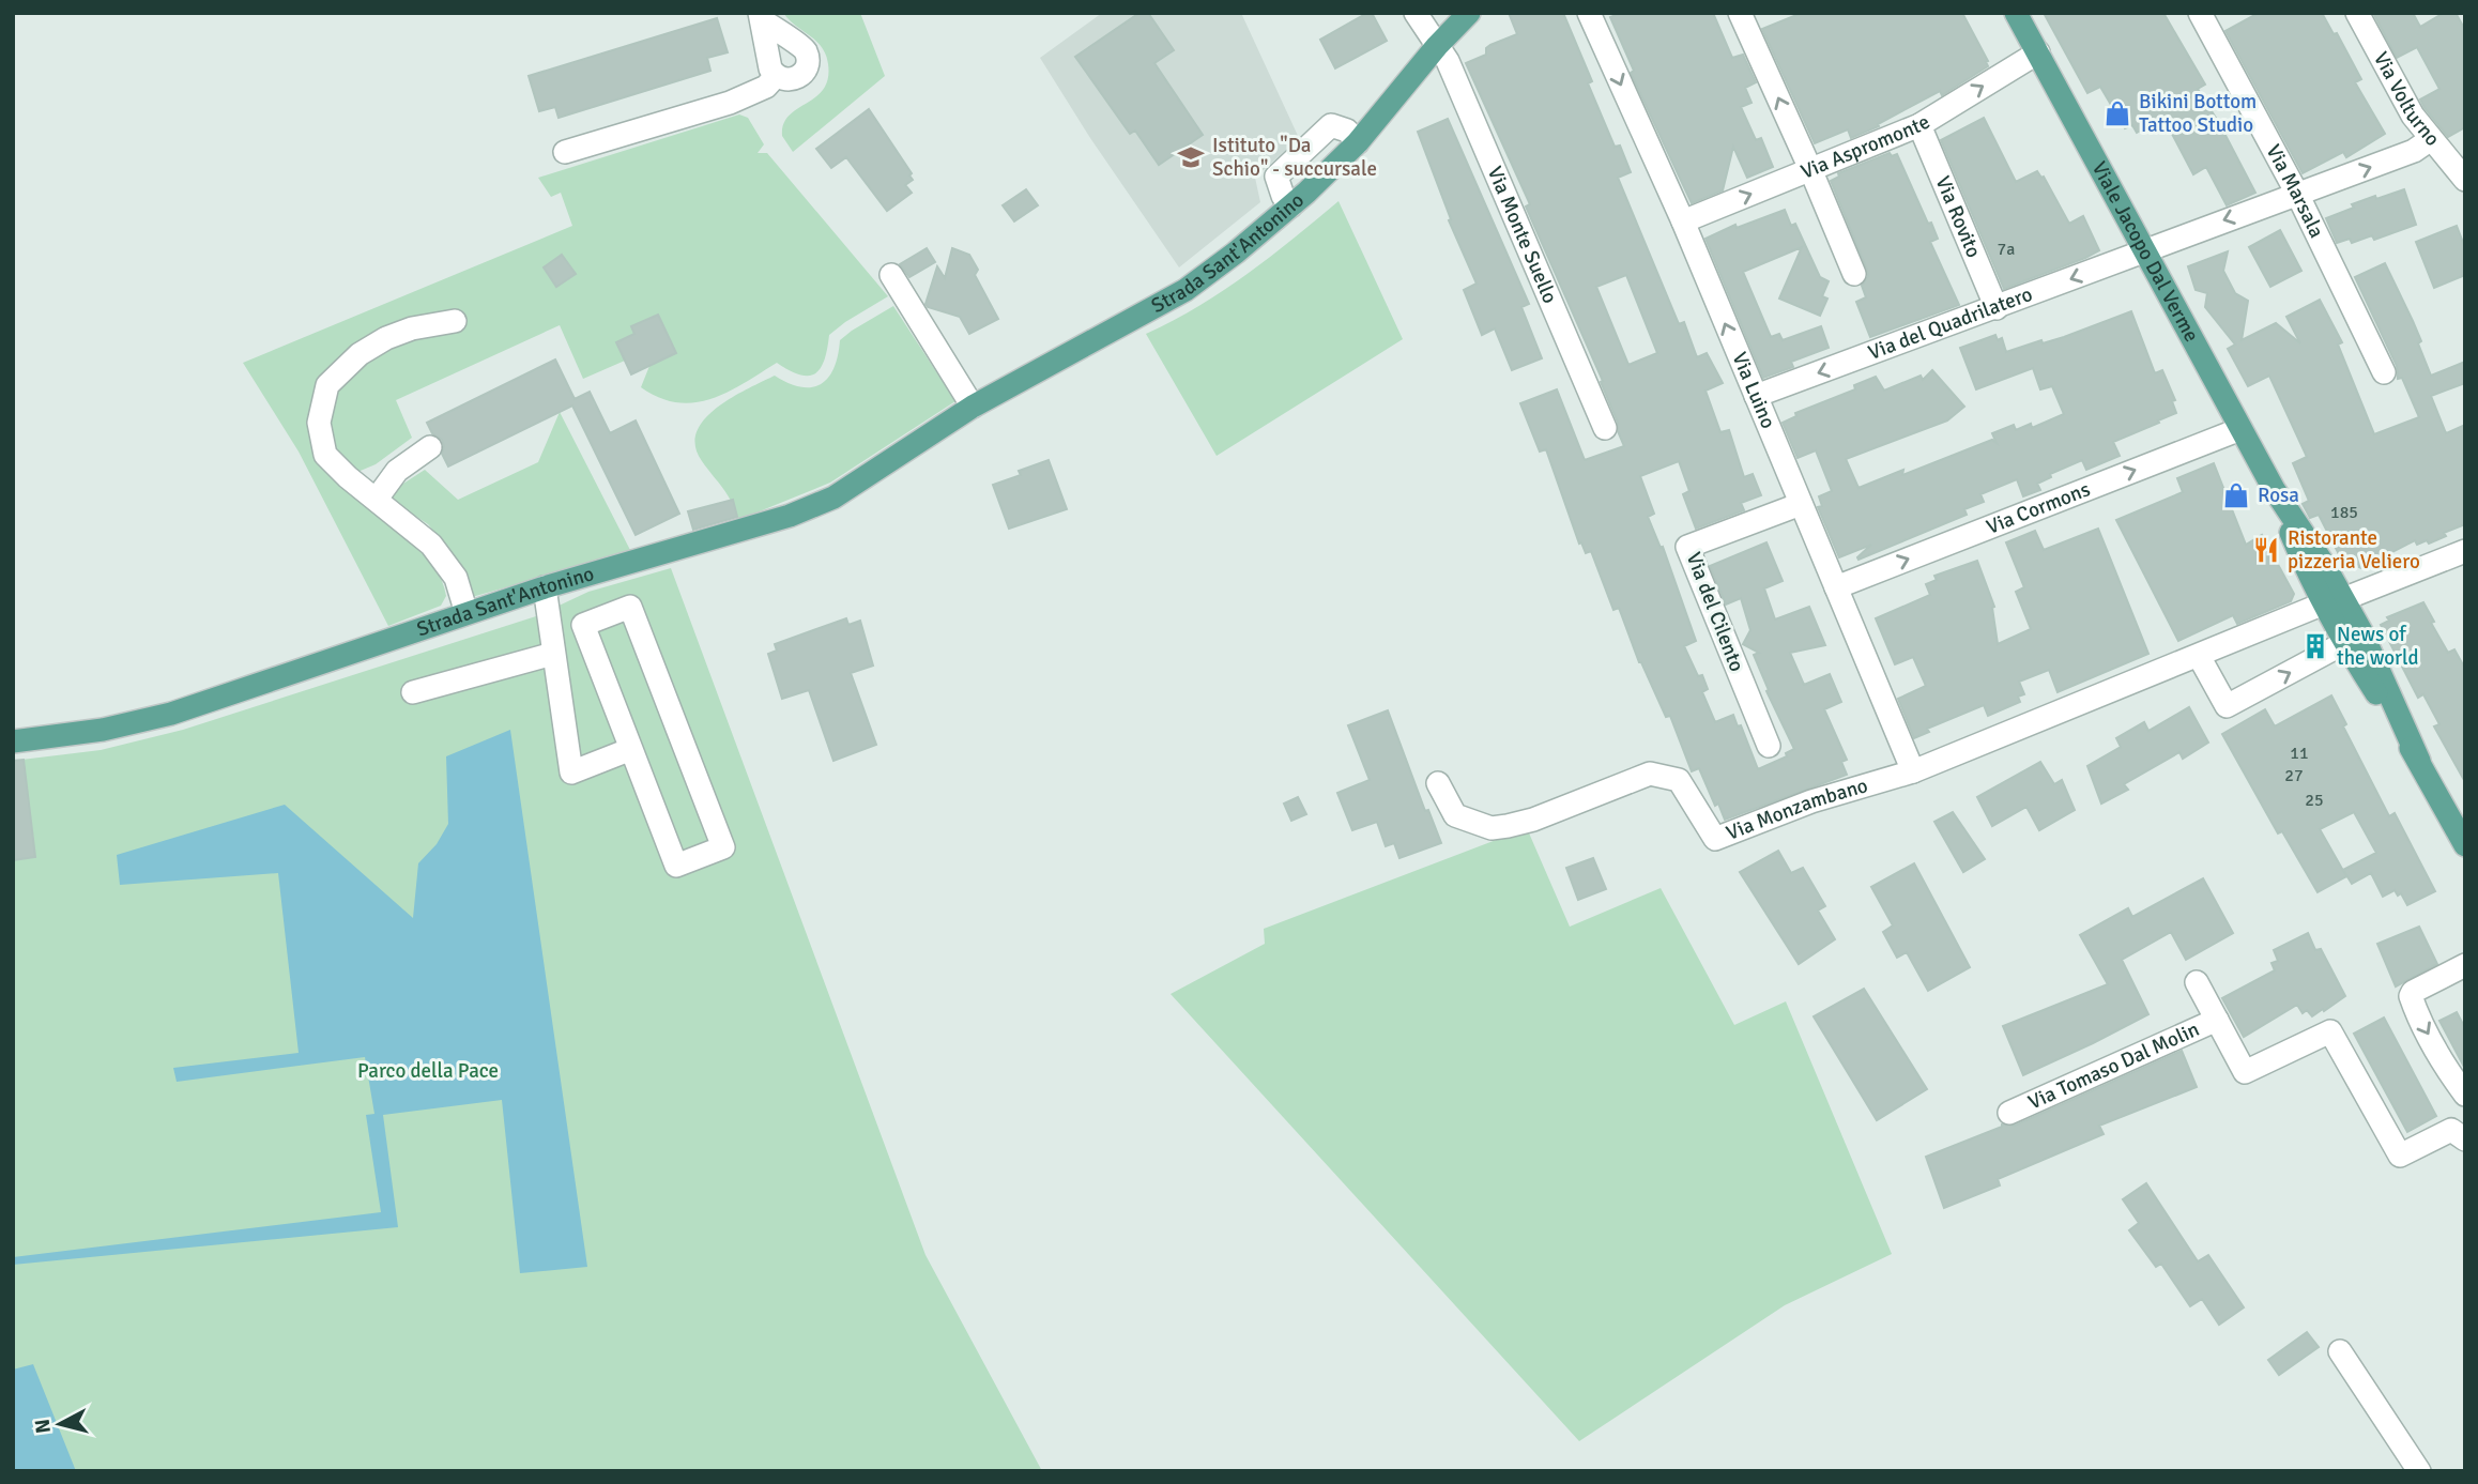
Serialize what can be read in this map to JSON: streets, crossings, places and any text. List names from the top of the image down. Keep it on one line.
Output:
{"streets":{"main road":["Viale Jacopo Dal Verme","Strada Sant'Antonino"],"street":["Via Volturno","Via Aspromonte","Via Marsala","Via Rovito","Via Monte Suello","Via del Quadrilatero","Via Luino","Via Cormons","Via del Cilento","Via Monzambano","Via Tomaso Dal Molin"]},"crossings":[["Via Volturno","Via del Quadrilatero"],["Via Aspromonte","Via Rovito"],["Via Aspromonte","Viale Jacopo Dal Verme"],["Via Aspromonte","Via Luino"],["Via Marsala","Via del Quadrilatero"],["Via Rovito","Via del Quadrilatero"],["Via Monte Suello","Strada Sant'Antonino"],["Viale Jacopo Dal Verme","Via del Quadrilatero"],["Viale Jacopo Dal Verme","Via Cormons"],["Viale Jacopo Dal Verme","Via Monzambano"],["Via del Quadrilatero","Via Luino"],["Via Luino","Via Cormons"],["Via Luino","Via del Cilento"],["Via Luino","Via Monzambano"]],"one_way":["Via Aspromonte","Via Cormons"],"parks":["Parco della Pace"],"places":{"shop":["Bikini Bottom Tattoo Studio","Rosa"],"school or university":["Istituto \"Da Schio\" - succursale"],"restaurant":["Ristorante pizzeria Veliero"],"building":["News of the world"]},"house_numbers":["7a","185","11","27","25"],"north":"left"}
